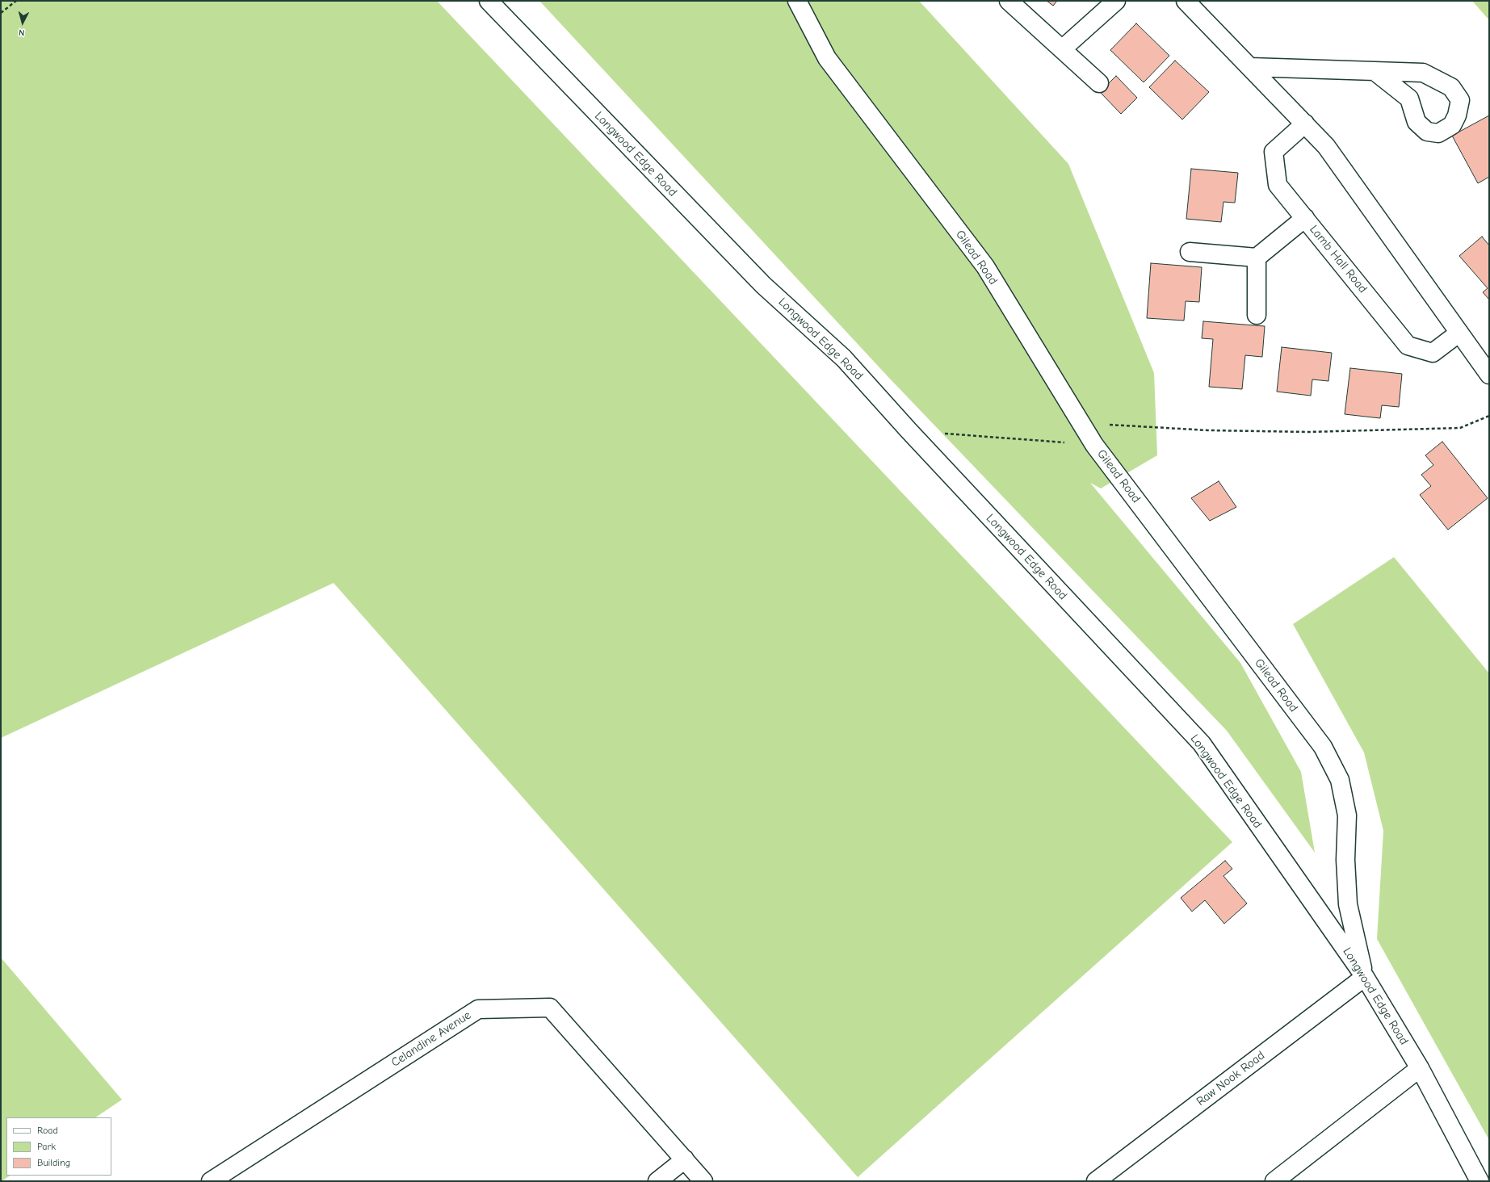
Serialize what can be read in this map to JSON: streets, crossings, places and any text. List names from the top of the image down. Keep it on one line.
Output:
{"streets":{"street":["Longwood Edge Road","Gilead Road","Lamb Hall Road","Celandine Avenue","Raw Nook Road"]},"crossings":[["Longwood Edge Road","Gilead Road"],["Longwood Edge Road","Raw Nook Road"],["Gilead Road","Raw Nook Road"]],"legend":["Road","Park","Building"],"north":"bottom"}
